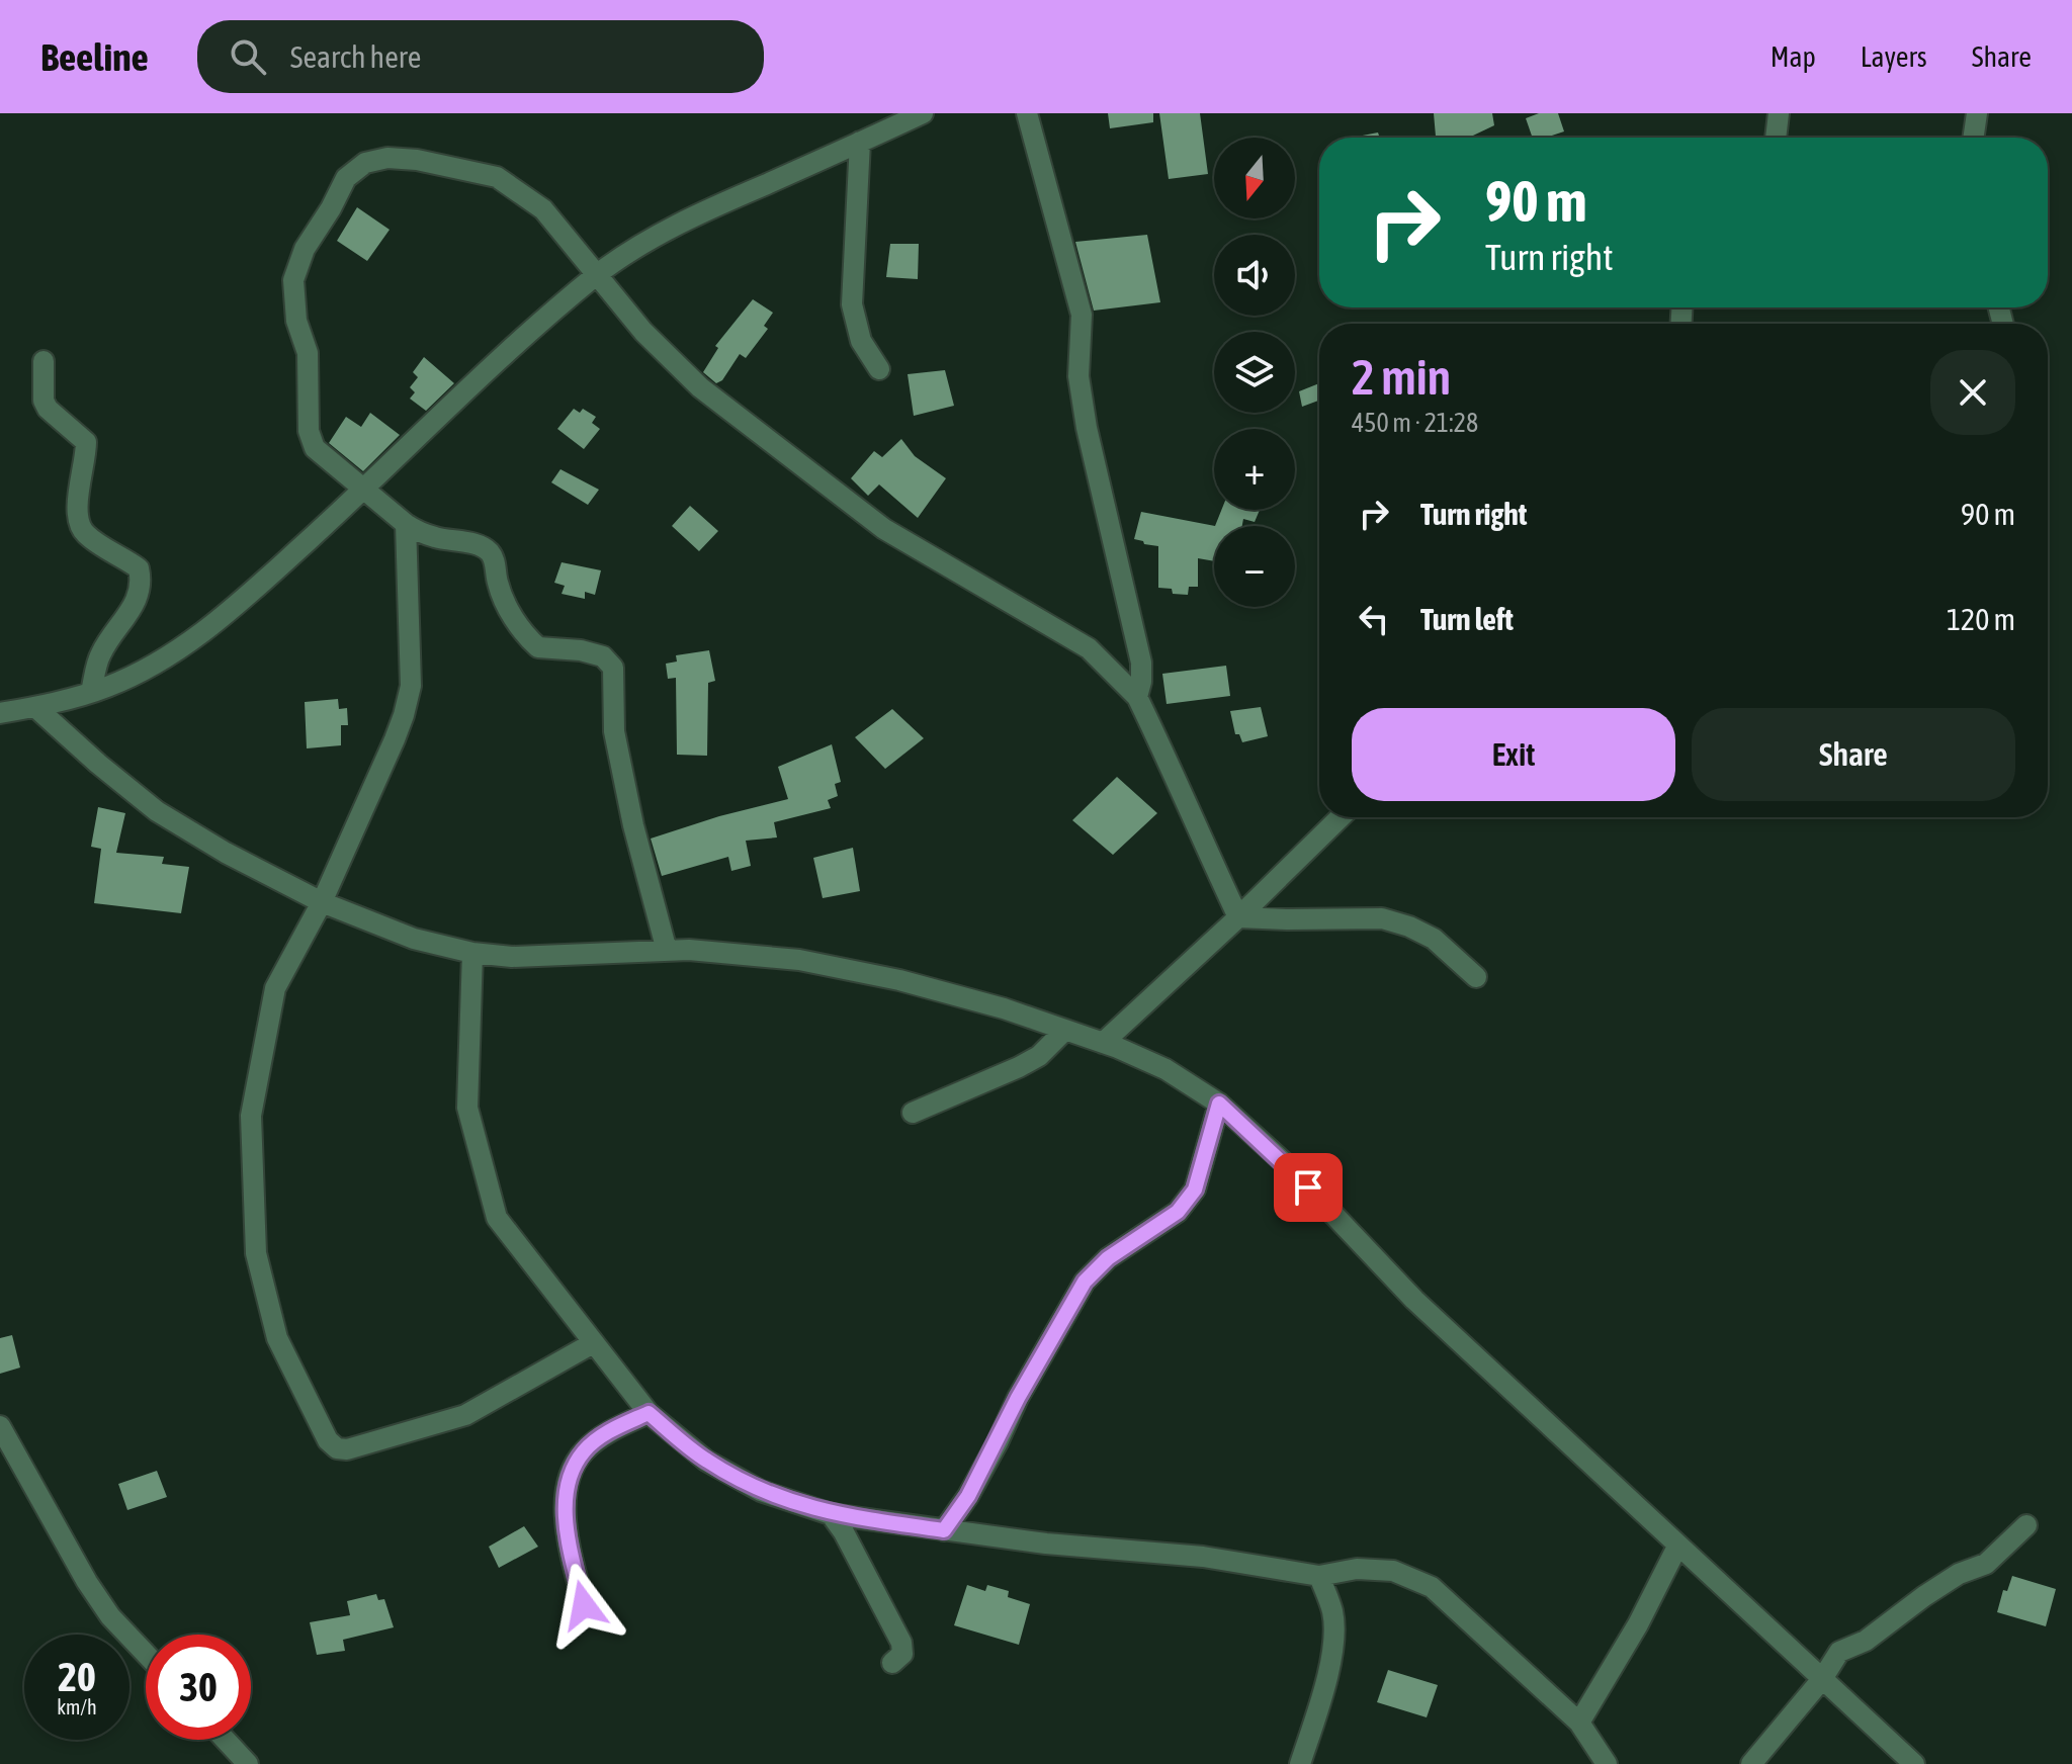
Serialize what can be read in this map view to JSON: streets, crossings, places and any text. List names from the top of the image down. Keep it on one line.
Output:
{"north":"bottom","page":{"header":"Beeline","search":"Search here","nav":["Map","Layers","Share"],"map_buttons":["+","−"],"turn":["90 m","Turn right"],"heading":["2 min","450 m · 21:28"],"list":[{"name":"Turn right","value":"90 m"},{"name":"Turn left","value":"120 m"}],"buttons":["Exit","Share"],"speed":"20 km/h","limit":"30"}}
